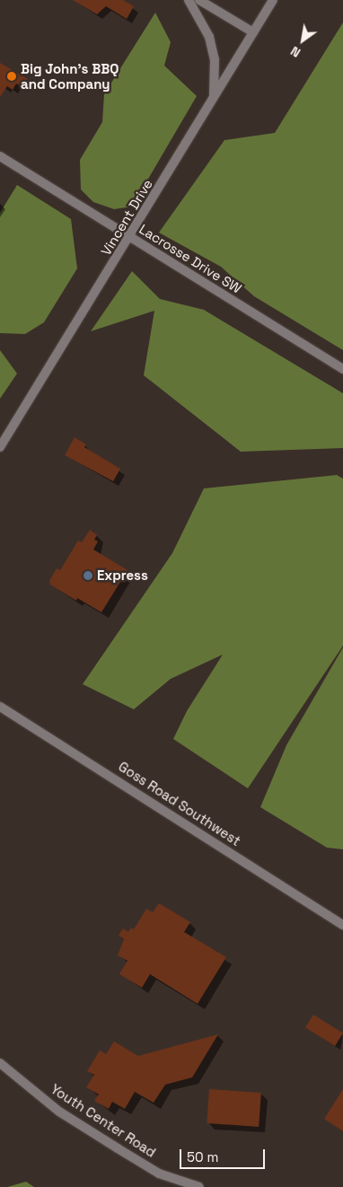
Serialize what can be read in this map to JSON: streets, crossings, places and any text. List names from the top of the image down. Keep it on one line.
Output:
{"streets":{"street":["Vincent Drive","Lacrosse Drive SW","Goss Road Southwest","Youth Center Road"]},"crossings":[["Vincent Drive","Lacrosse Drive SW"]],"places":["Big John’s BBQ and Company","Express"],"scale_bar":"50 m","north":"bottom left"}
